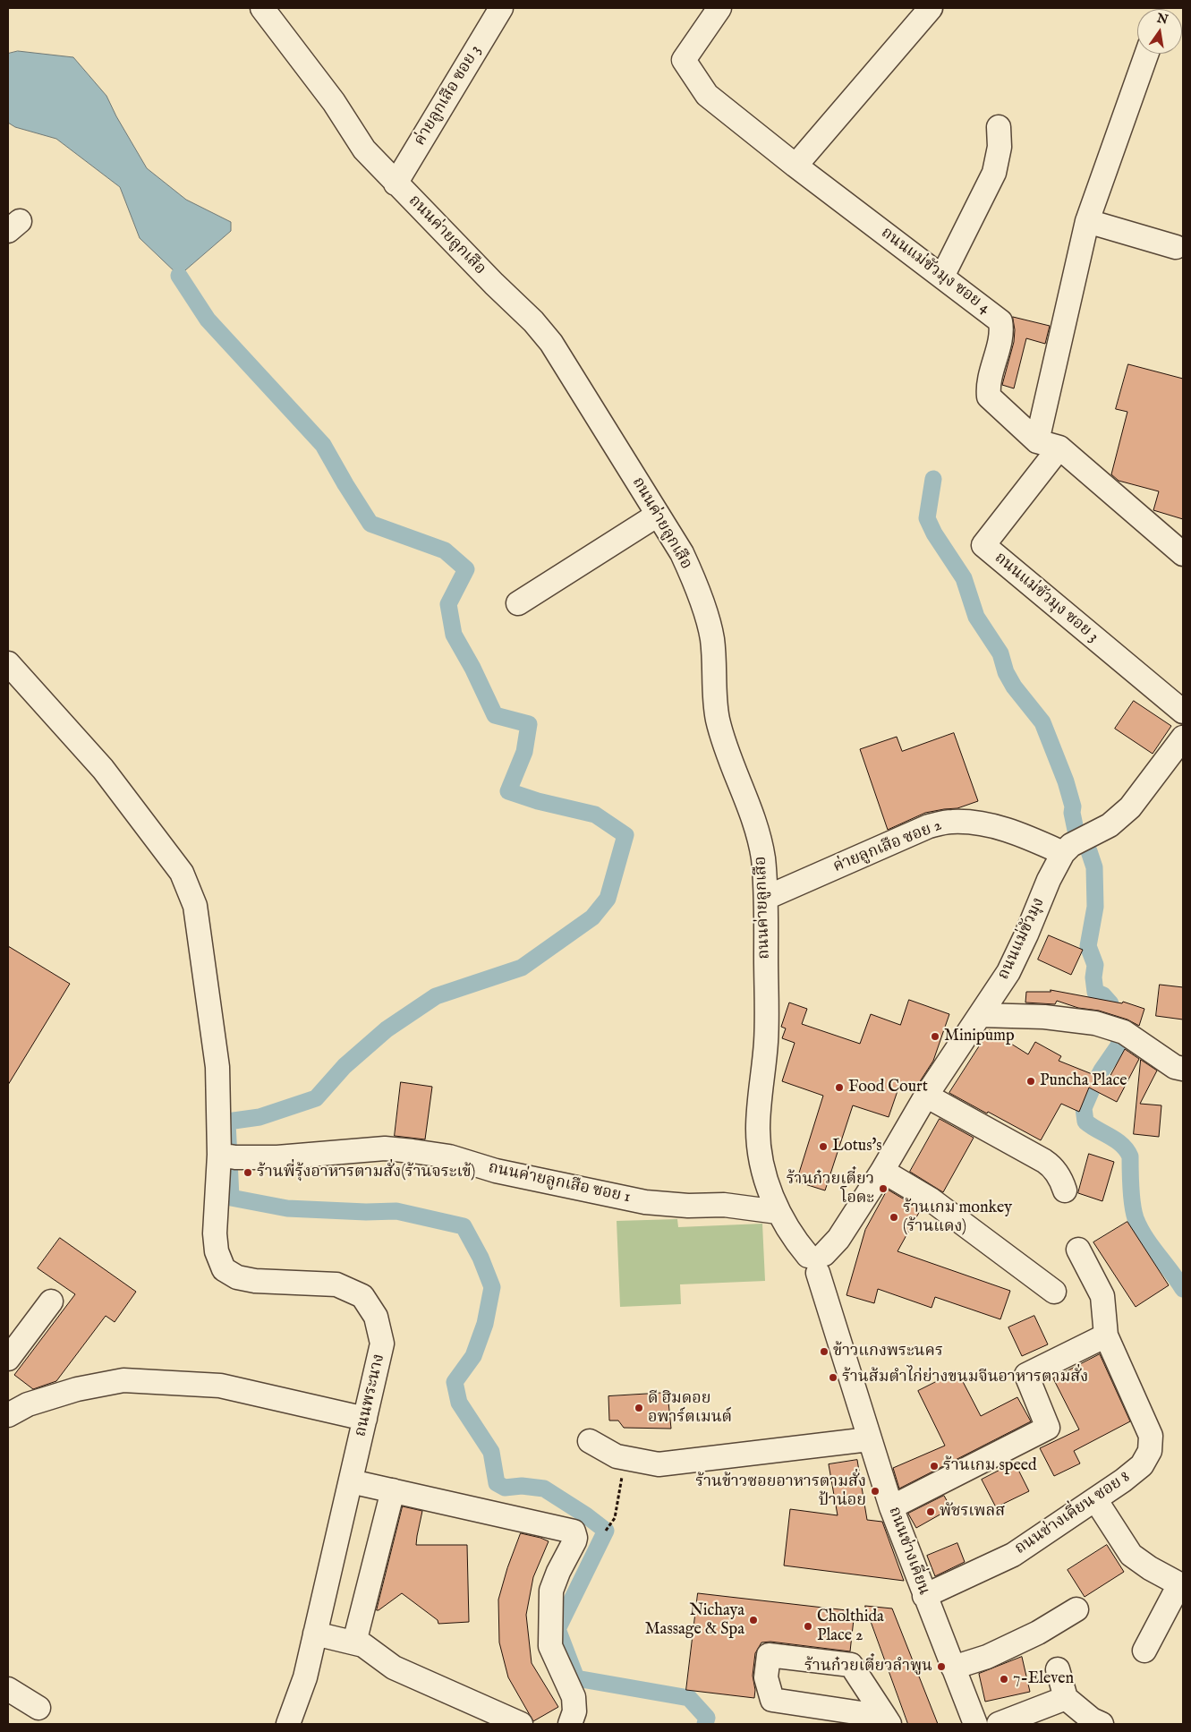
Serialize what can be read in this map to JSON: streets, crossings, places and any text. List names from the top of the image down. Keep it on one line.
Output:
{"streets":{"street":["ค่ายลูกเสือ ซอย 3","ถนนค่ายลูกเสือ","ถนนแม่ขัวมุง ซอย 4","ถนนแม่ขัวมุง ซอย 3","ค่ายลูกเสือ ซอย 2","ถนนแม่ขัวมุง","ถนนค่ายลูกเสือ ซอย 1","ถนนพระนาง","ถนนช่างเคี่ยน ซอย 8","ถนนช่างเคี่ยน"]},"crossings":[["ค่ายลูกเสือ ซอย 3","ถนนค่ายลูกเสือ"],["ถนนค่ายลูกเสือ","ค่ายลูกเสือ ซอย 2"],["ถนนค่ายลูกเสือ","ถนนแม่ขัวมุง"],["ถนนค่ายลูกเสือ","ถนนค่ายลูกเสือ ซอย 1"],["ถนนค่ายลูกเสือ","ถนนช่างเคี่ยน"],["ถนนแม่ขัวมุง ซอย 4","ถนนแม่ขัวมุง ซอย 3"],["ค่ายลูกเสือ ซอย 2","ถนนแม่ขัวมุง"],["ถนนแม่ขัวมุง","ถนนช่างเคี่ยน"],["ถนนค่ายลูกเสือ ซอย 1","ถนนพระนาง"],["ถนนช่างเคี่ยน ซอย 8","ถนนช่างเคี่ยน"]],"places":["Minipump","Puncha Place","Food Court","Lotus's","ร้านพี่รุ้งอาหารตามสั่ง(ร้านจระเข้)","ร้านก๋วยเตี๋ยว โอดะ","ร้านเกม monkey (ร้านแดง)","ข้าวแกงพระนคร","ร้านส้มตำไก่ย่างขนมจีนอาหารตามสั่ง","ดี ฮิมดอย อพาร์ตเมนต์","ร้านเกม speed","ร้านข้าวซอยอาหารตามสั่ง ป้าน่อย","พัชรเพลส","Nichaya Massage & Spa","Cholthida Place 2","ร้านก๋วยเตี๋ยวลำพูน","7-Eleven"],"north":"top"}
